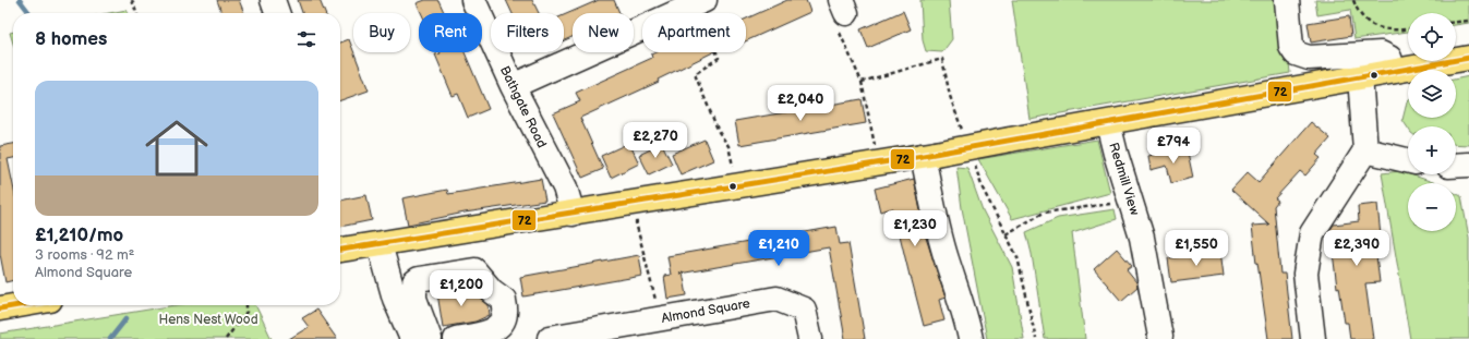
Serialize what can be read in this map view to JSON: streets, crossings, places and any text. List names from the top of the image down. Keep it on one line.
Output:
{"streets":{"street":["Bathgate Road","Redmill View","Almond Square"]},"parks":["Hens Nest Wood"],"lines":["transit line 72"],"page":{"map_buttons":["+","−"],"chip":["Buy","Rent","Filters","New","Apartment"],"heading":"8 homes","list":[{"name":"£1,210/mo","note":"3 rooms · 92 m² · Almond Square"}],"price":["£2,040","£2,270","£794","£1,230","£1,210","£1,550","£2,390","£1,200"]}}
